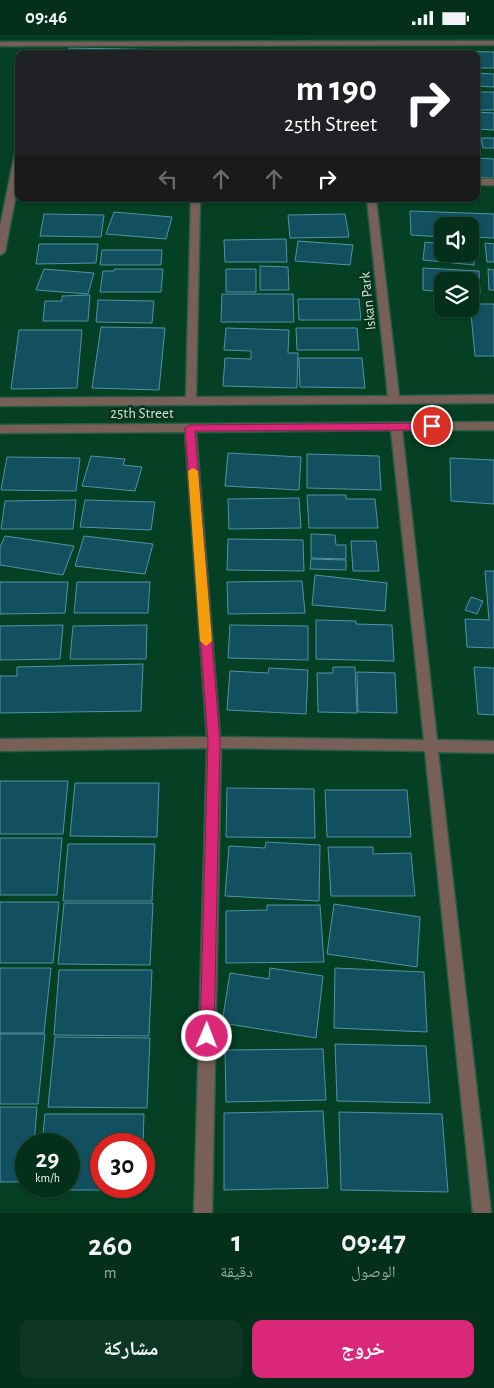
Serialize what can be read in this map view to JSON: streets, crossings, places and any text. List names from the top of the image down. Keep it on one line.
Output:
{"streets":{"street":["Iskan Park","25th Street"]},"crossings":[["Iskan Park","25th Street"]],"page":{"status":"09:46","turn":["190 m","25th Street"],"speed":"29 km/h","limit":"30","eta":["09:47","الوصول","1","دقيقة","260","m"],"buttons":["خروج","مشاركة"]}}
